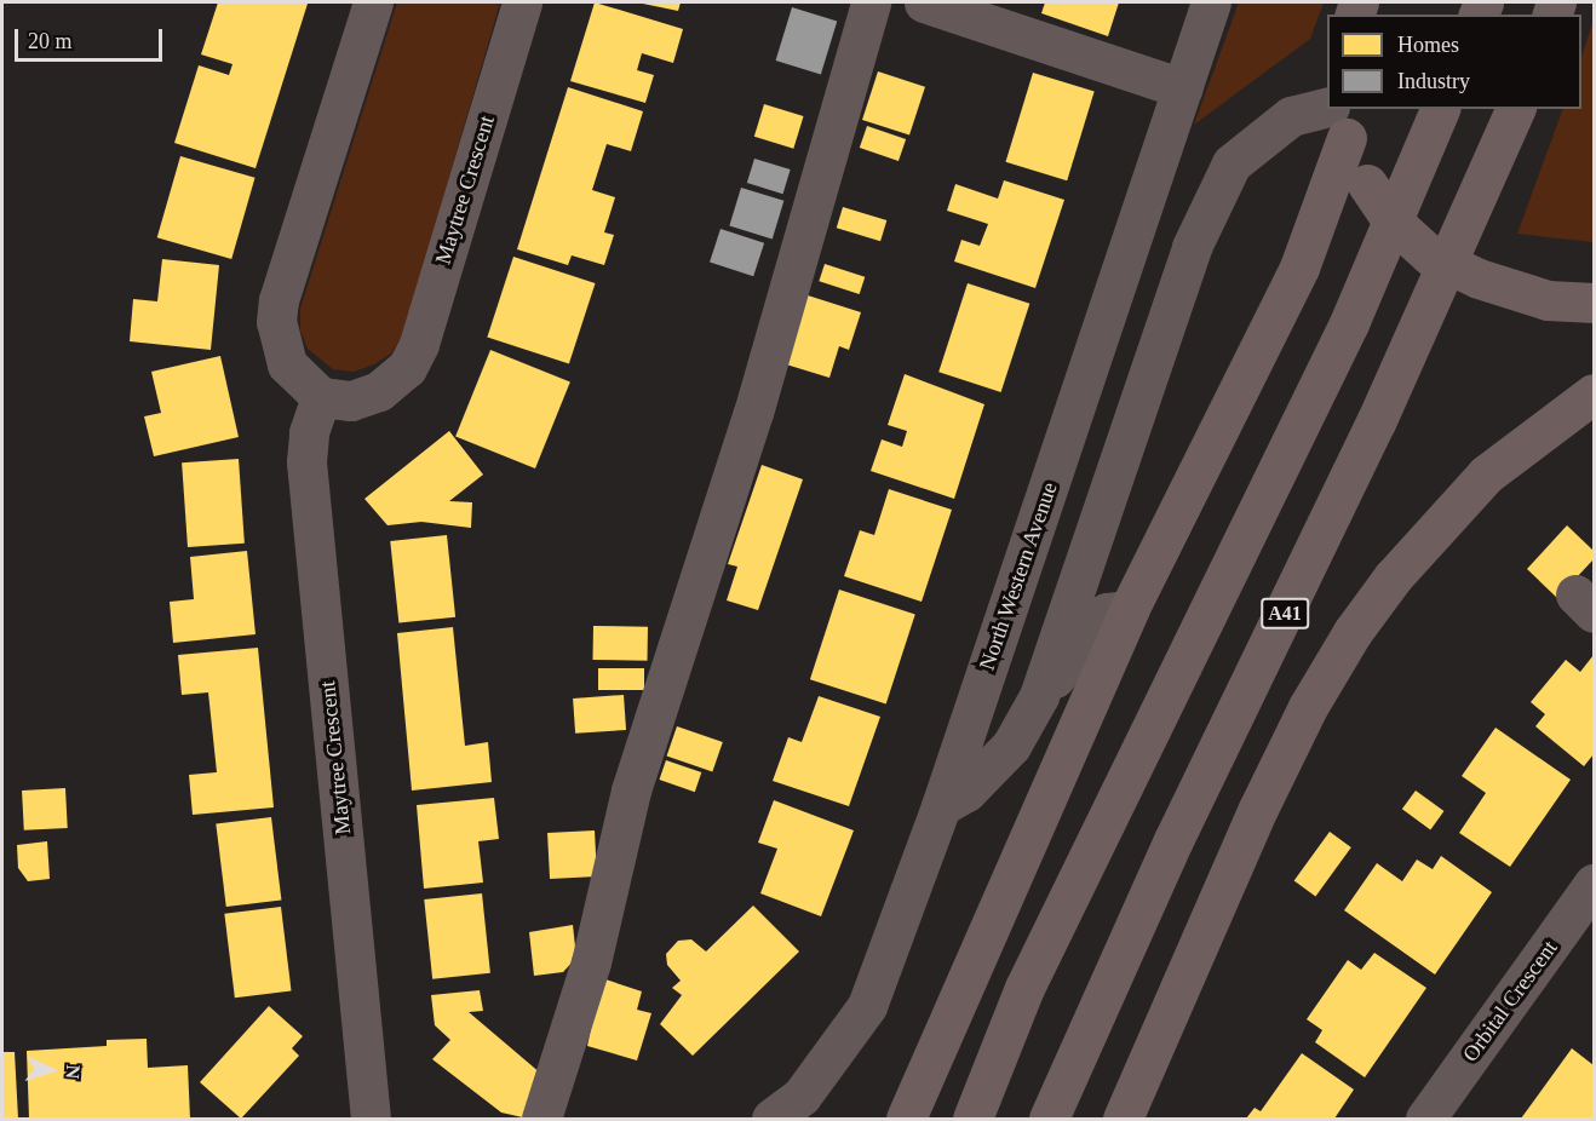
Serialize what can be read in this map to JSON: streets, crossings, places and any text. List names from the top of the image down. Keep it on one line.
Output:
{"streets":{"highway":["A41"],"street":["Maytree Crescent","North Western Avenue","Orbital Crescent"]},"legend":["Homes","Industry"],"scale_bar":"20 m","north":"right"}
